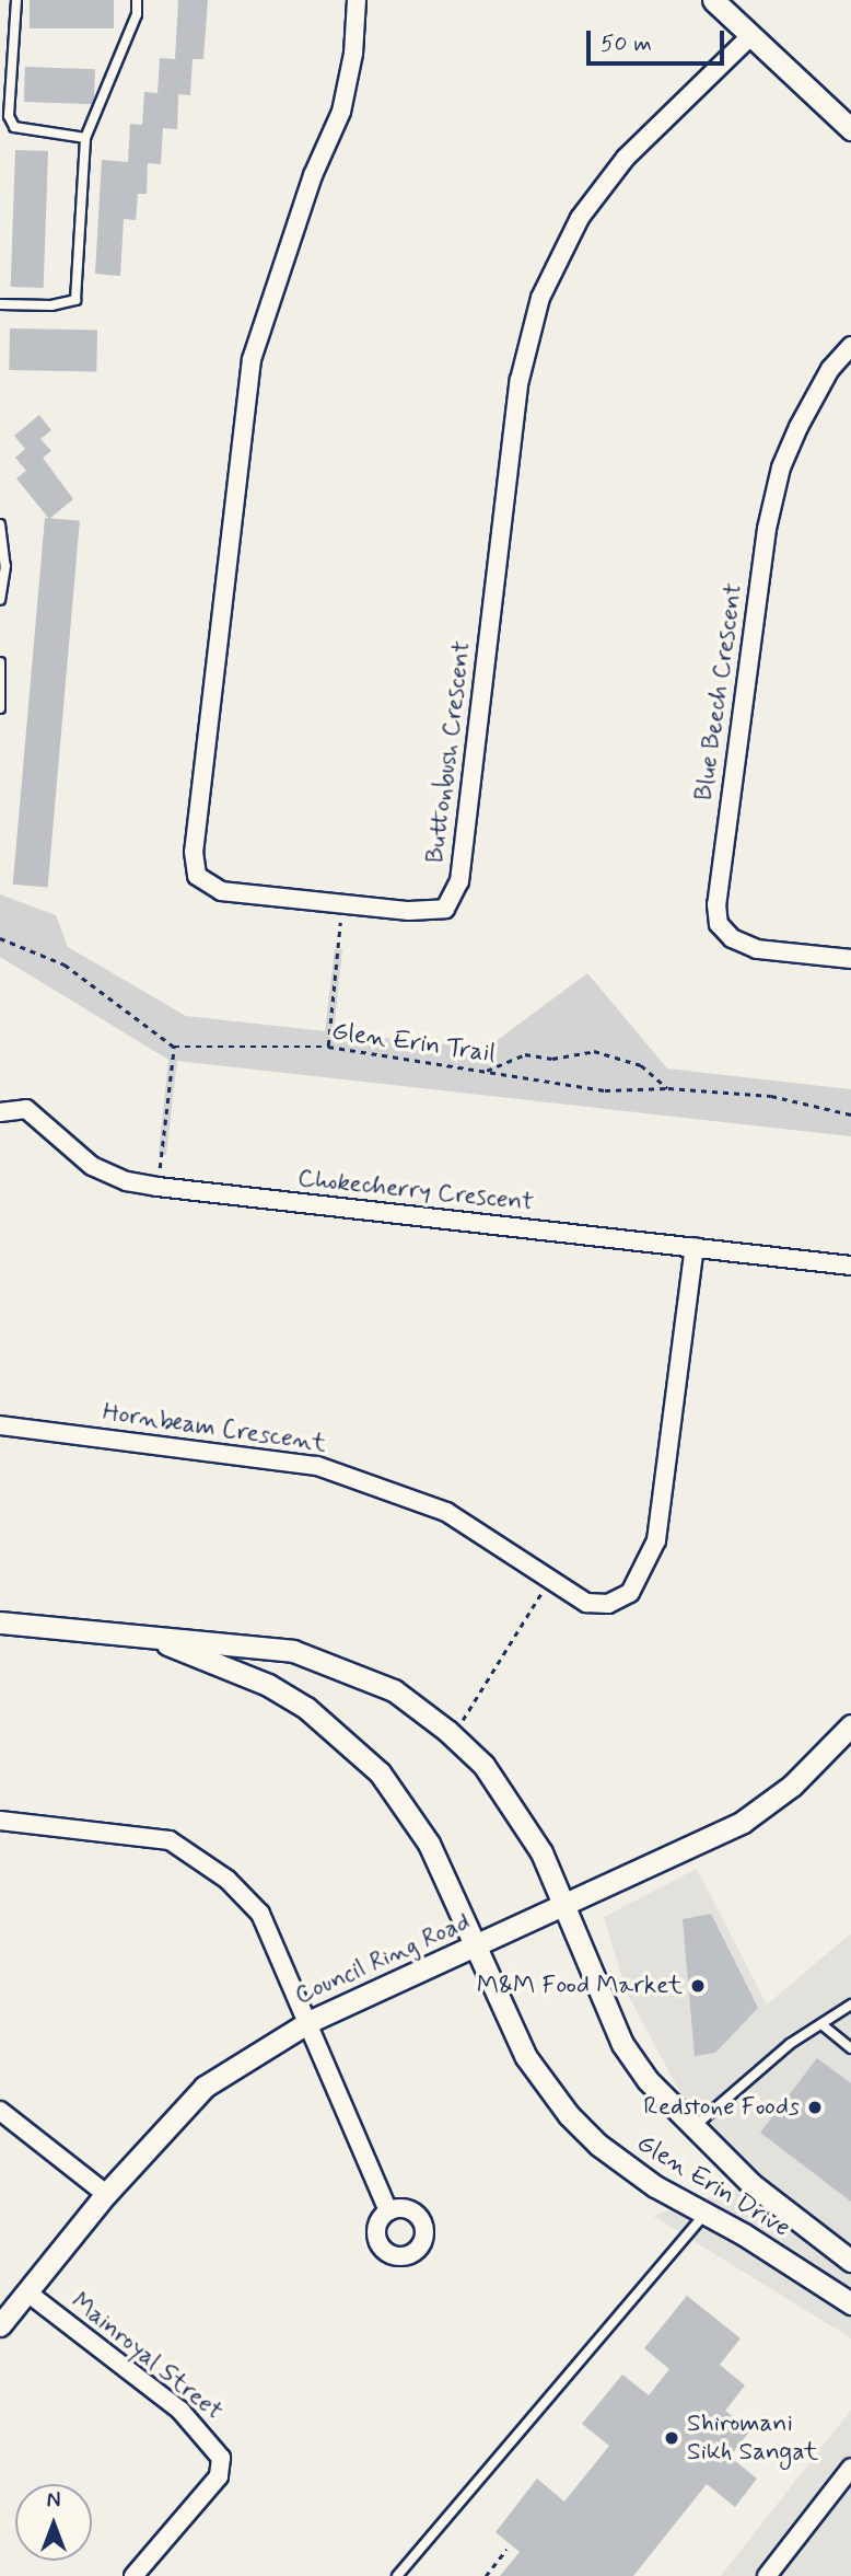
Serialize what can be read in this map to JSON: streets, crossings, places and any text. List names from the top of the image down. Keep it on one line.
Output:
{"streets":{"street":["Blue Beech Crescent","Buttonbush Crescent","Chokecherry Crescent","Hornbeam Crescent","Council Ring Road","Glen Erin Drive","Mainroyal Street"],"path":["Glen Erin Trail"]},"crossings":[["Chokecherry Crescent","Hornbeam Crescent"],["Council Ring Road","Glen Erin Drive"],["Council Ring Road","Mainroyal Street"]],"places":["M&M Food Market","Redstone Foods","Shiromani Sikh Sangat"],"scale_bar":"50 m","north":"top"}
